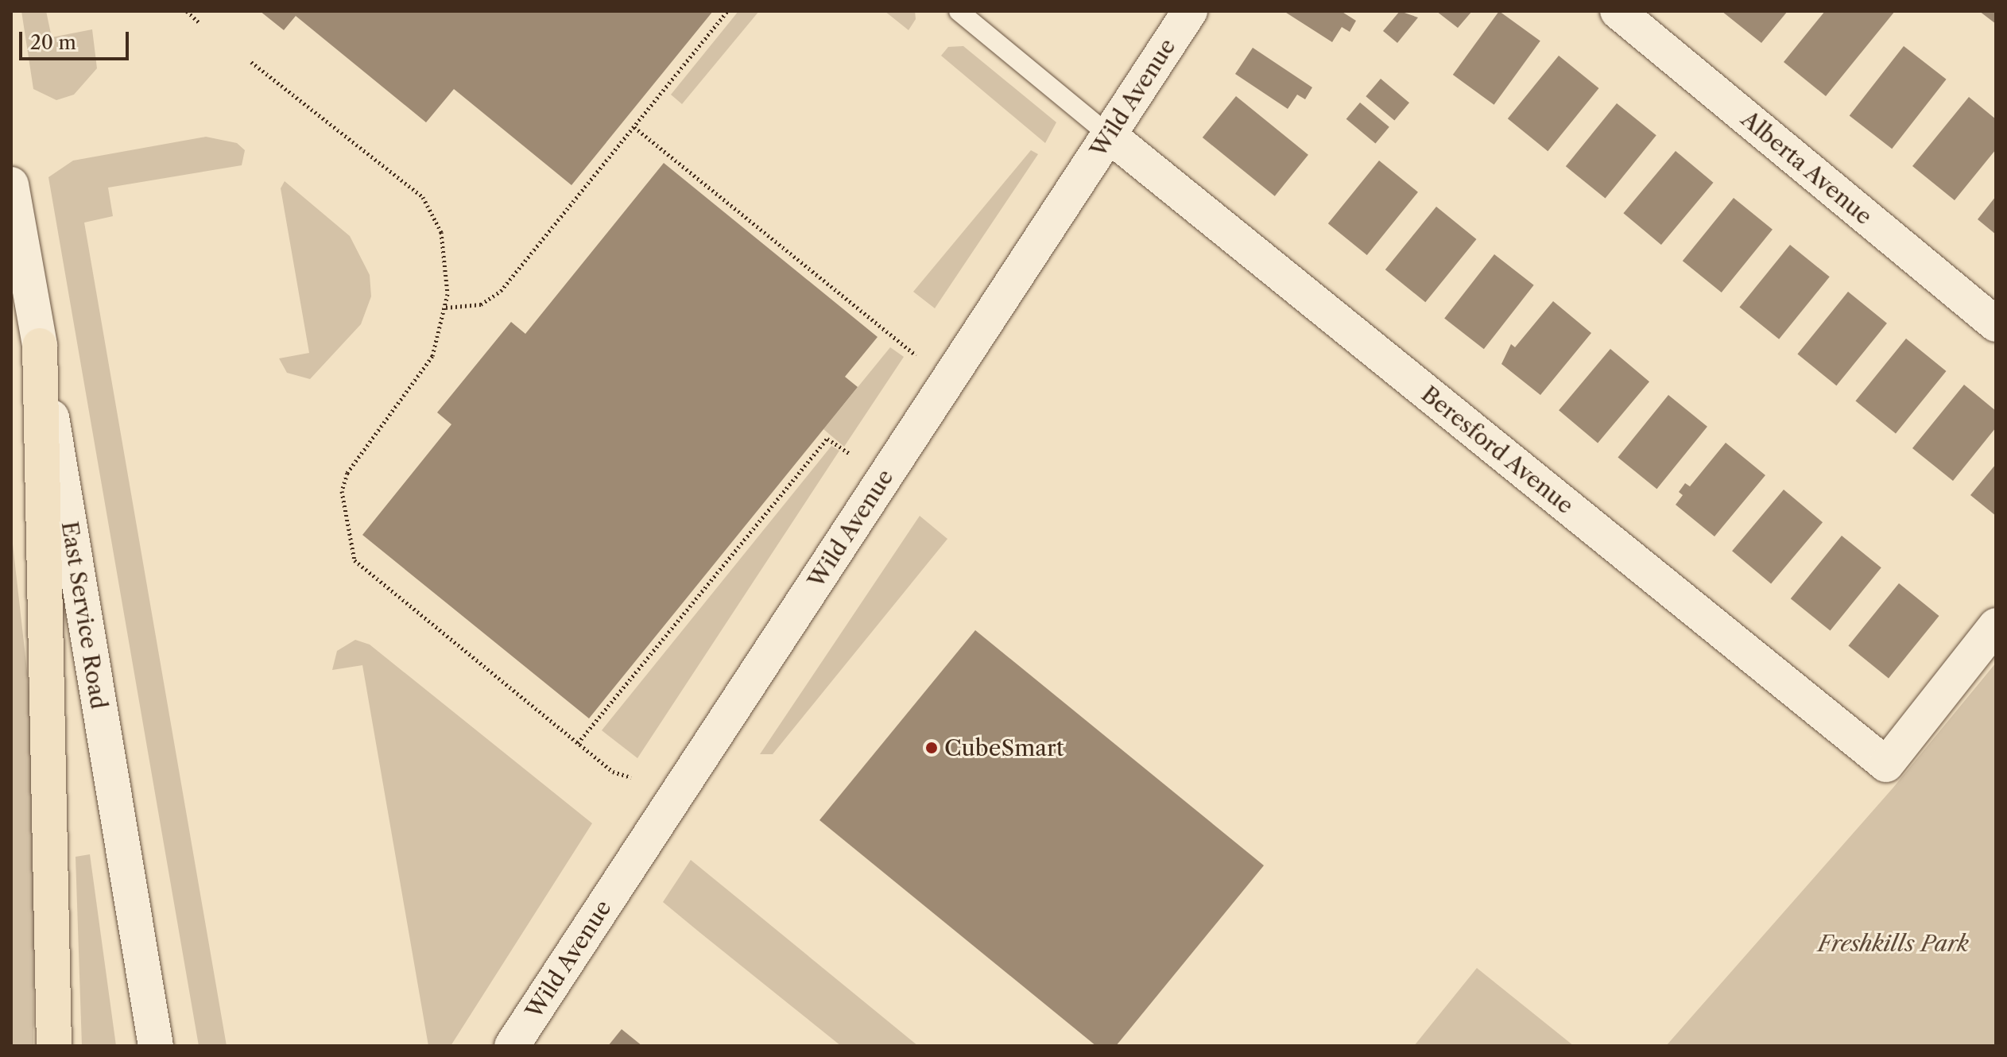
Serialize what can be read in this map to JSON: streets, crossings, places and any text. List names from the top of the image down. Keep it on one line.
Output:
{"streets":{"street":["Wild Avenue","Alberta Avenue","Beresford Avenue","East Service Road"]},"crossings":[["Wild Avenue","Beresford Avenue"]],"parks":["Freshkills Park"],"places":["CubeSmart"],"scale_bar":"20 m"}
